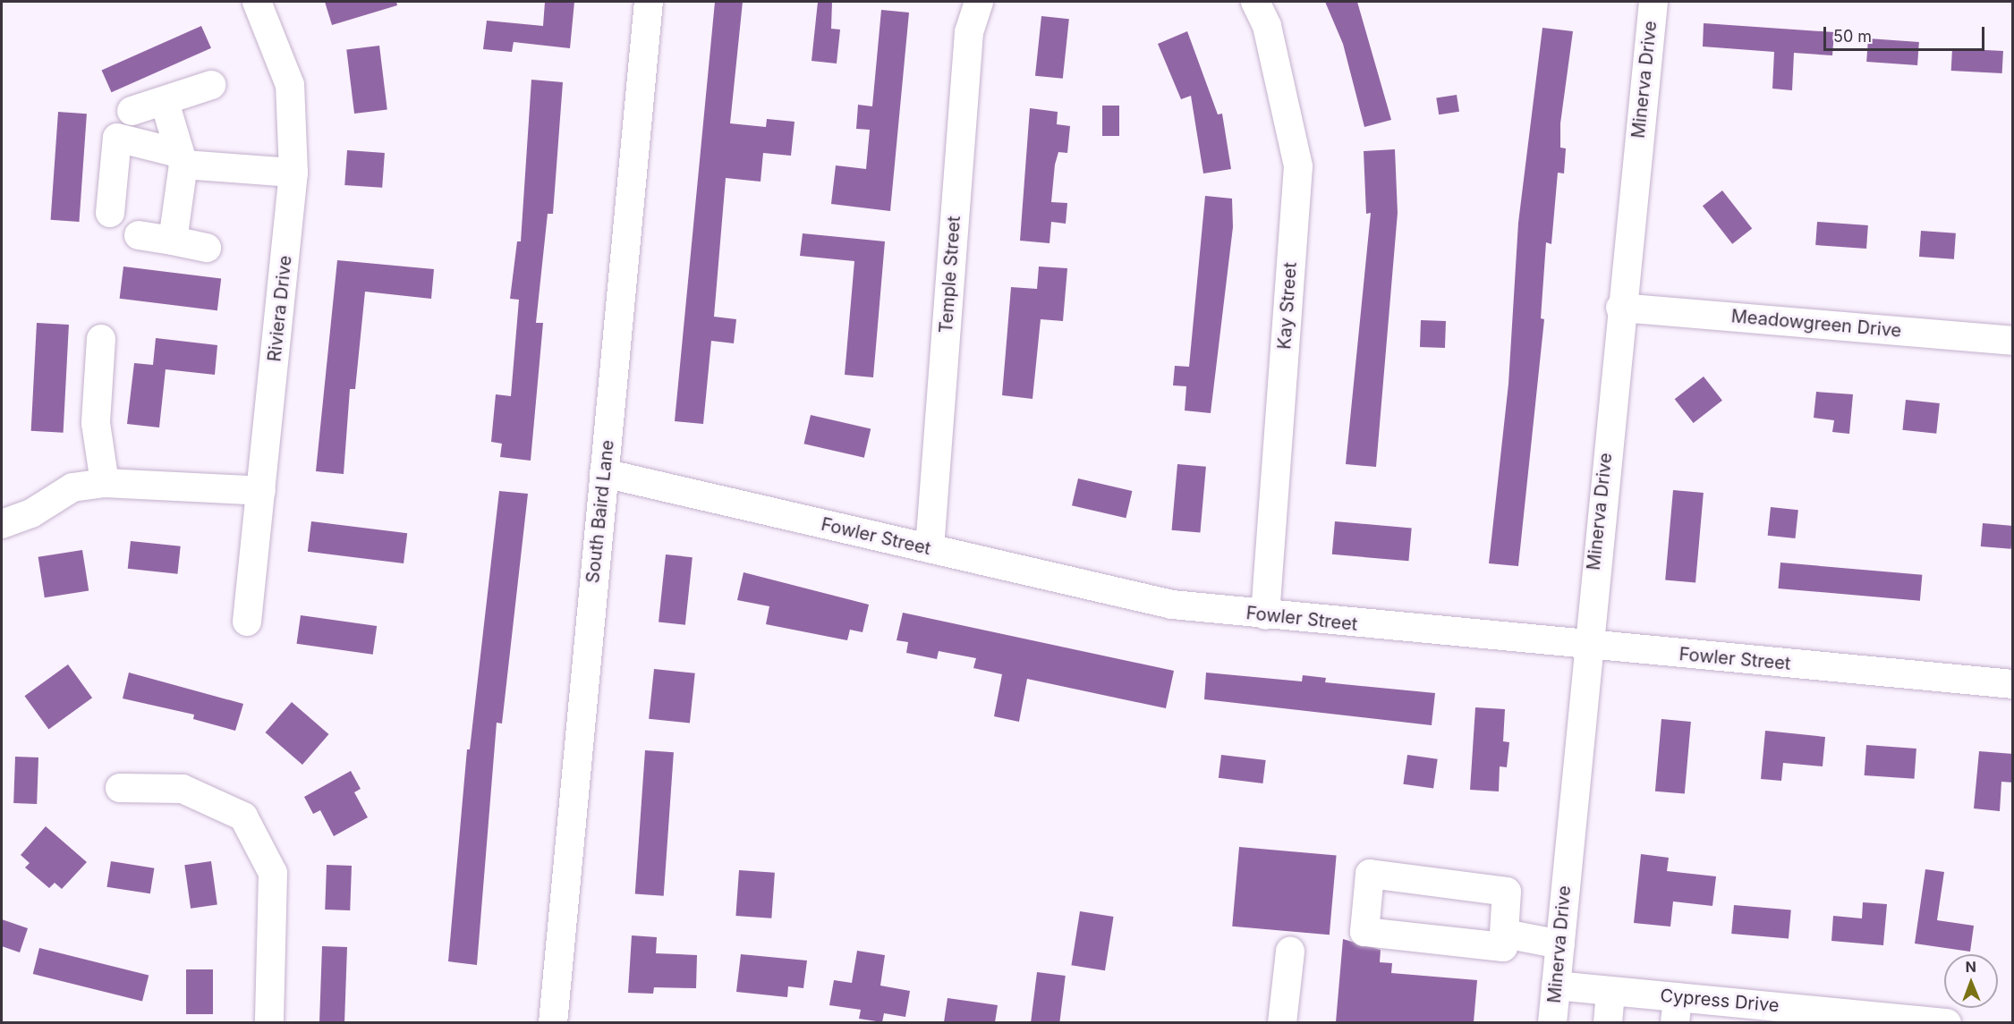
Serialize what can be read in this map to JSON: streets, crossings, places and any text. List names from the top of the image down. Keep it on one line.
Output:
{"streets":{"street":["Minerva Drive","Temple Street","Kay Street","Riviera Drive","Meadowgreen Drive","South Baird Lane","Fowler Street","Cypress Drive"]},"crossings":[["Minerva Drive","Meadowgreen Drive"],["Minerva Drive","Fowler Street"],["Minerva Drive","Cypress Drive"],["Temple Street","Fowler Street"],["Kay Street","Fowler Street"],["South Baird Lane","Fowler Street"]],"scale_bar":"50 m","north":"top"}
